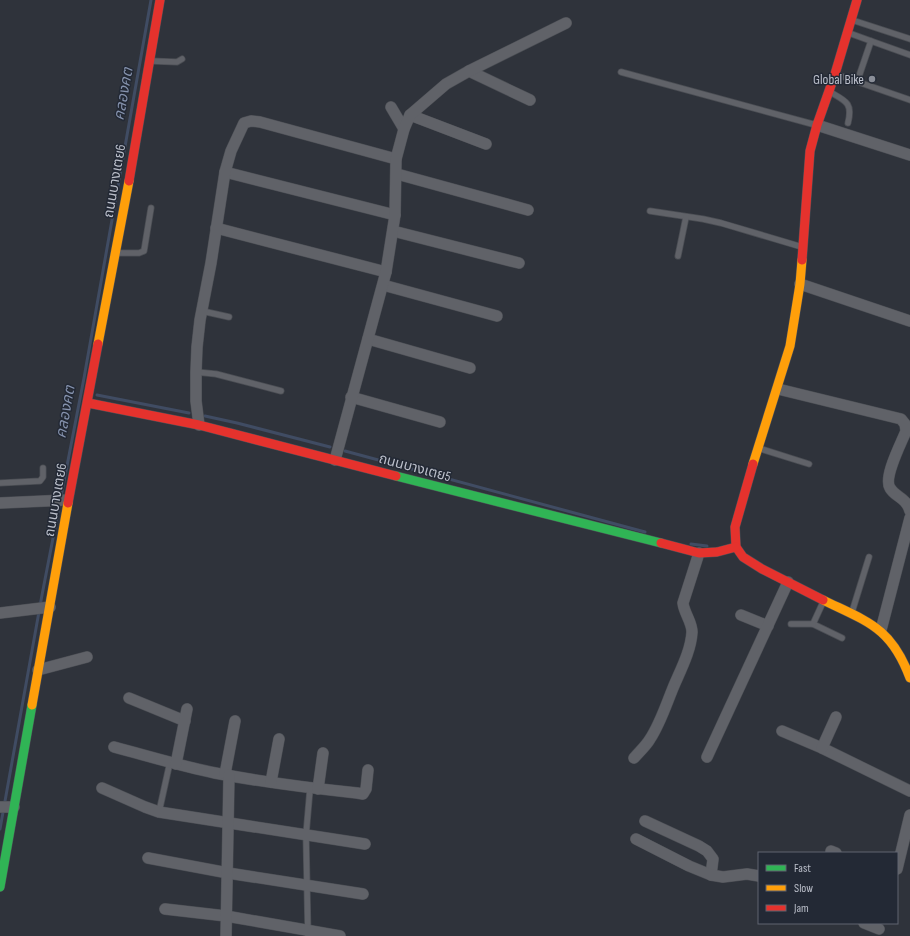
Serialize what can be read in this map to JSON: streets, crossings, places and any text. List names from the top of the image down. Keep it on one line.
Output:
{"streets":{"street":["ถนนบางเตย6","ถนนบางเตย5"]},"crossings":[["ถนนบางเตย6","ถนนบางเตย5"]],"water":["คลองคต"],"places":["Global Bike"],"legend":["Fast","Slow","Jam"]}
